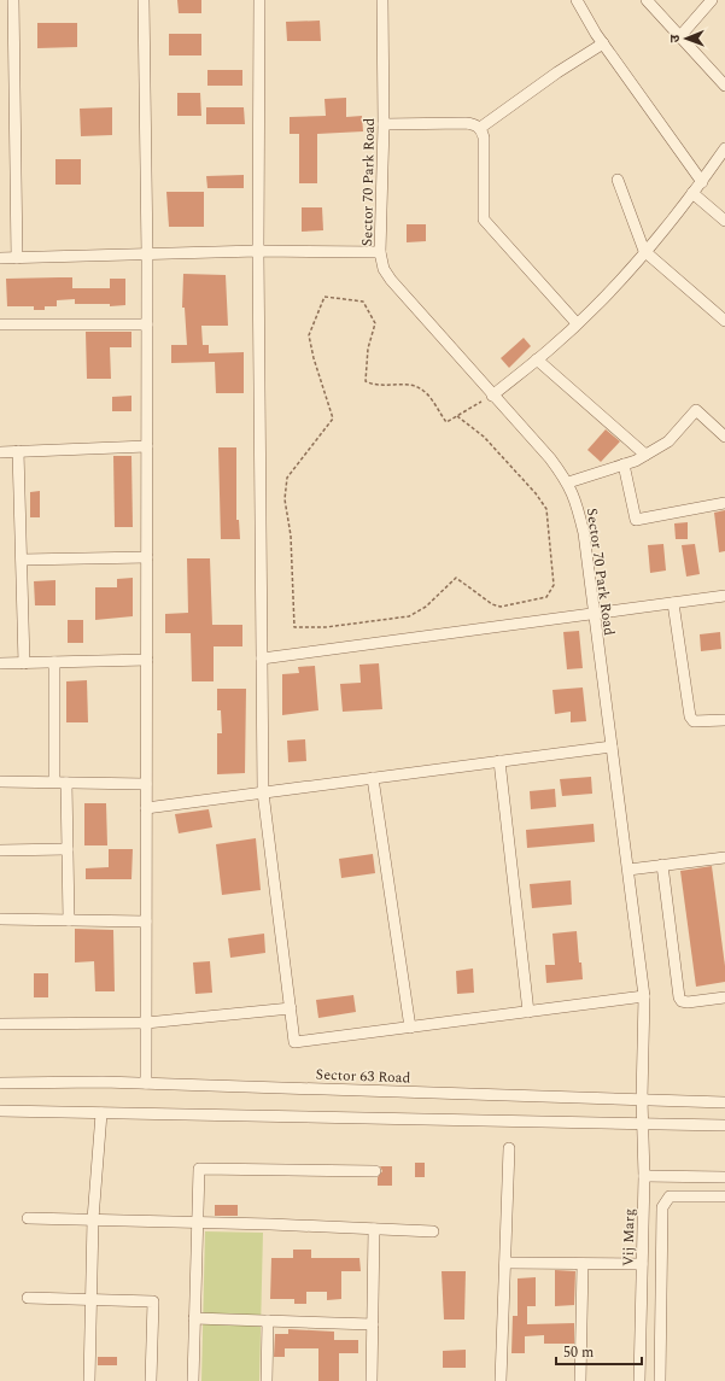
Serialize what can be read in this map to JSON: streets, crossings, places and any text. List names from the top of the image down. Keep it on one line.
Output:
{"streets":{"street":["Sector 70 Park Road","Sector 63 Road","Vij Marg"]},"crossings":[["Sector 70 Park Road","Sector 63 Road"],["Sector 70 Park Road","Vij Marg"]],"scale_bar":"50 m","north":"left"}
